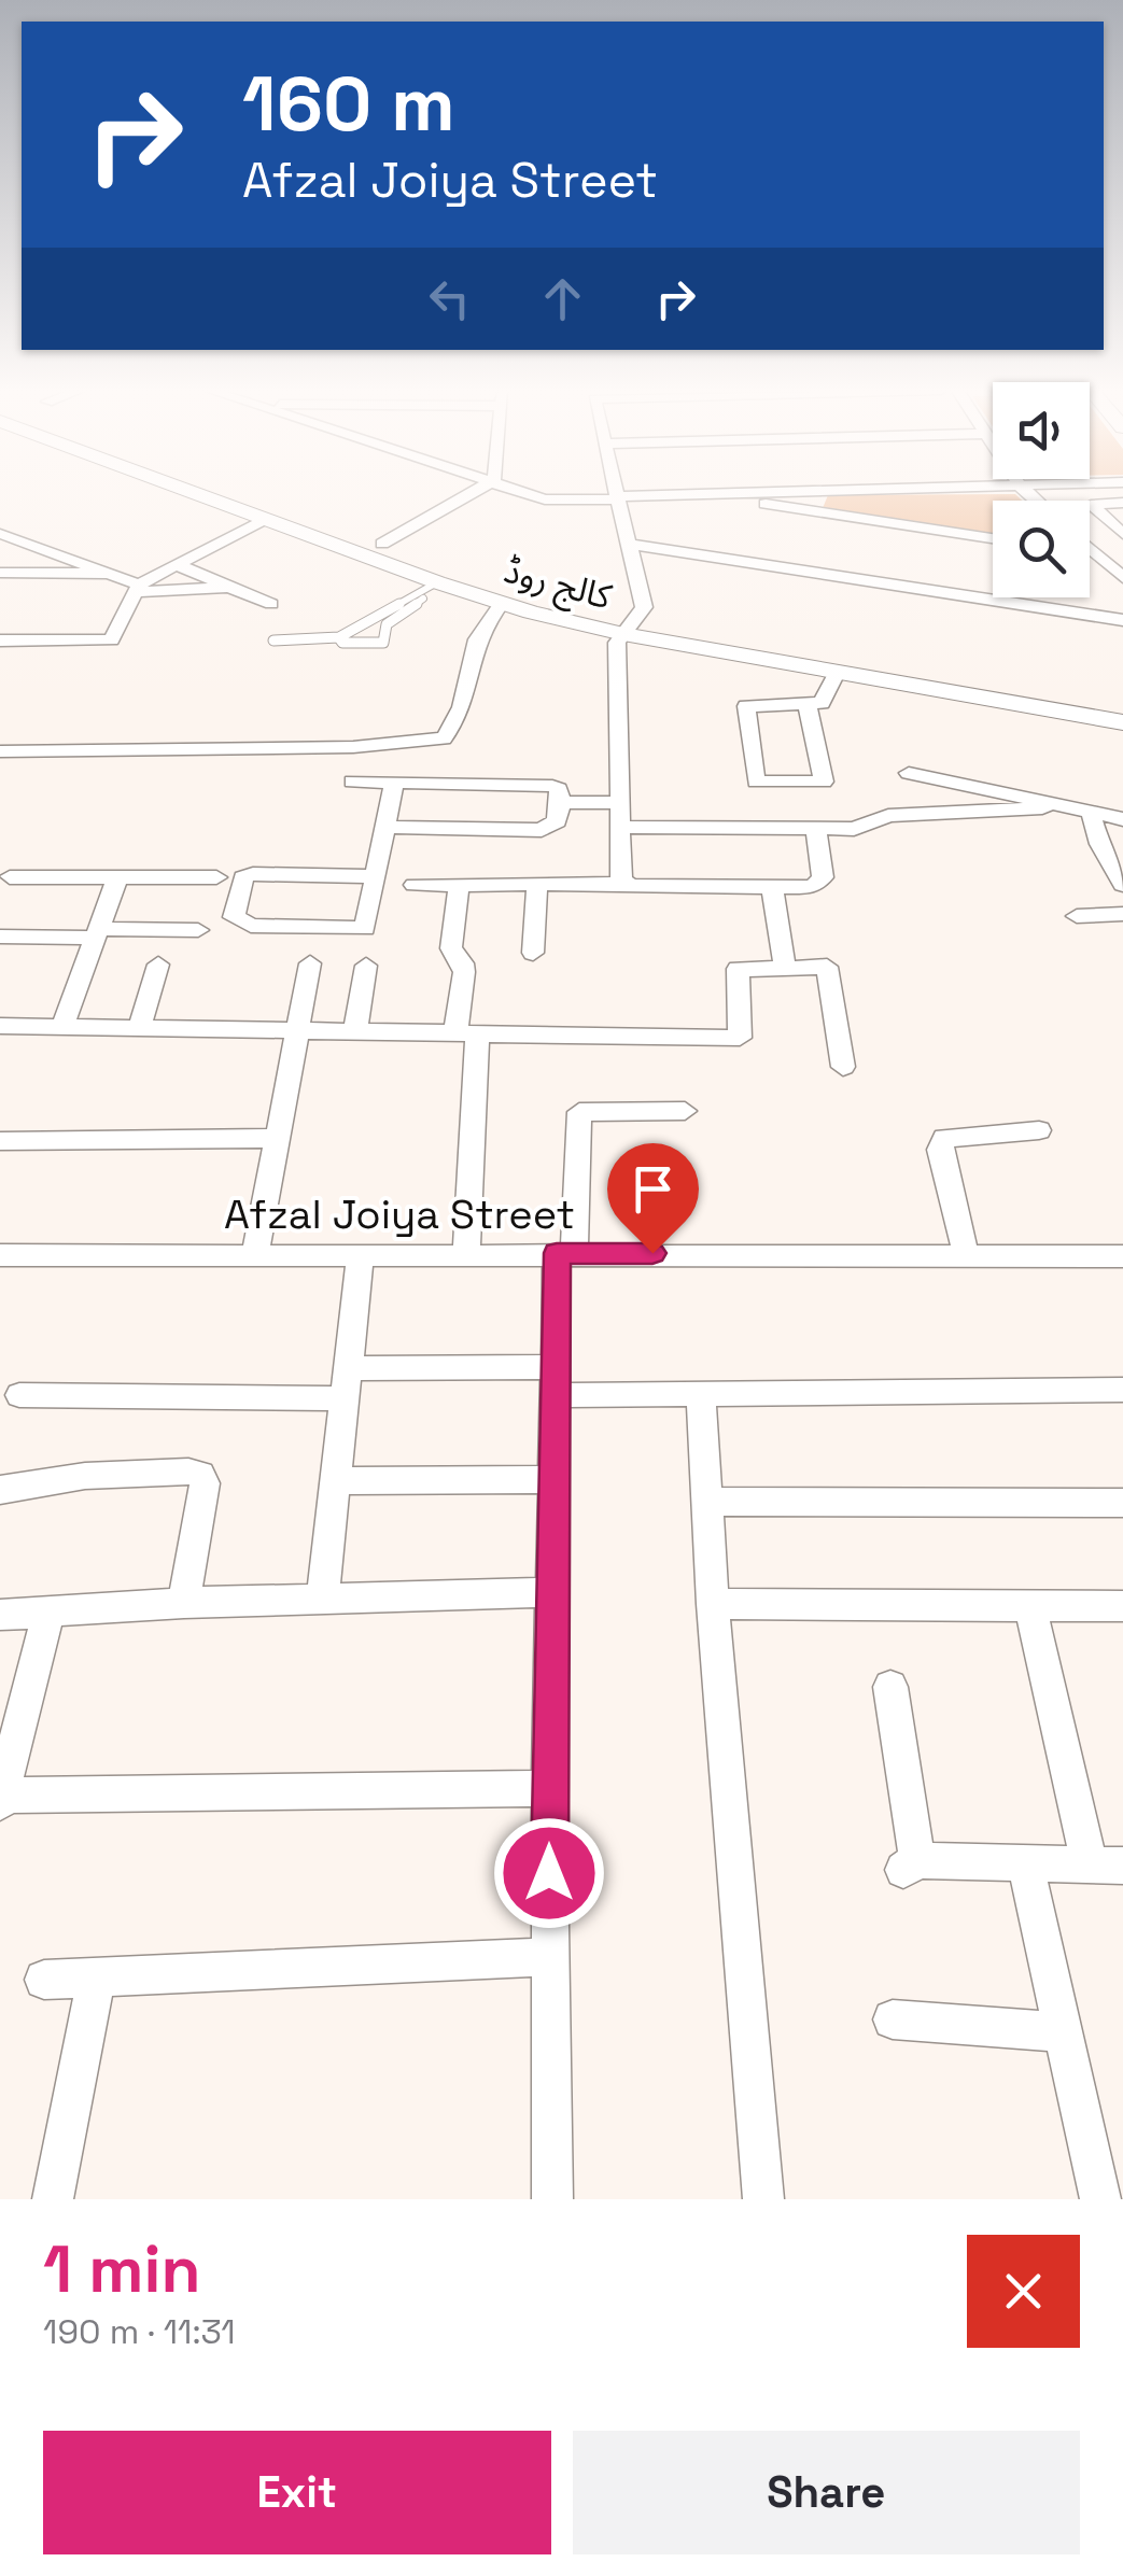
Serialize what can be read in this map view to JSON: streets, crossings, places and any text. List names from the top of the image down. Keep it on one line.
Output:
{"streets":{"main road":["کالج روڈ"],"street":["Afzal Joiya Street"]},"page":{"turn":["160 m","Afzal Joiya Street"],"heading":["1 min","190 m · 11:31"],"buttons":["Exit","Share"]}}
